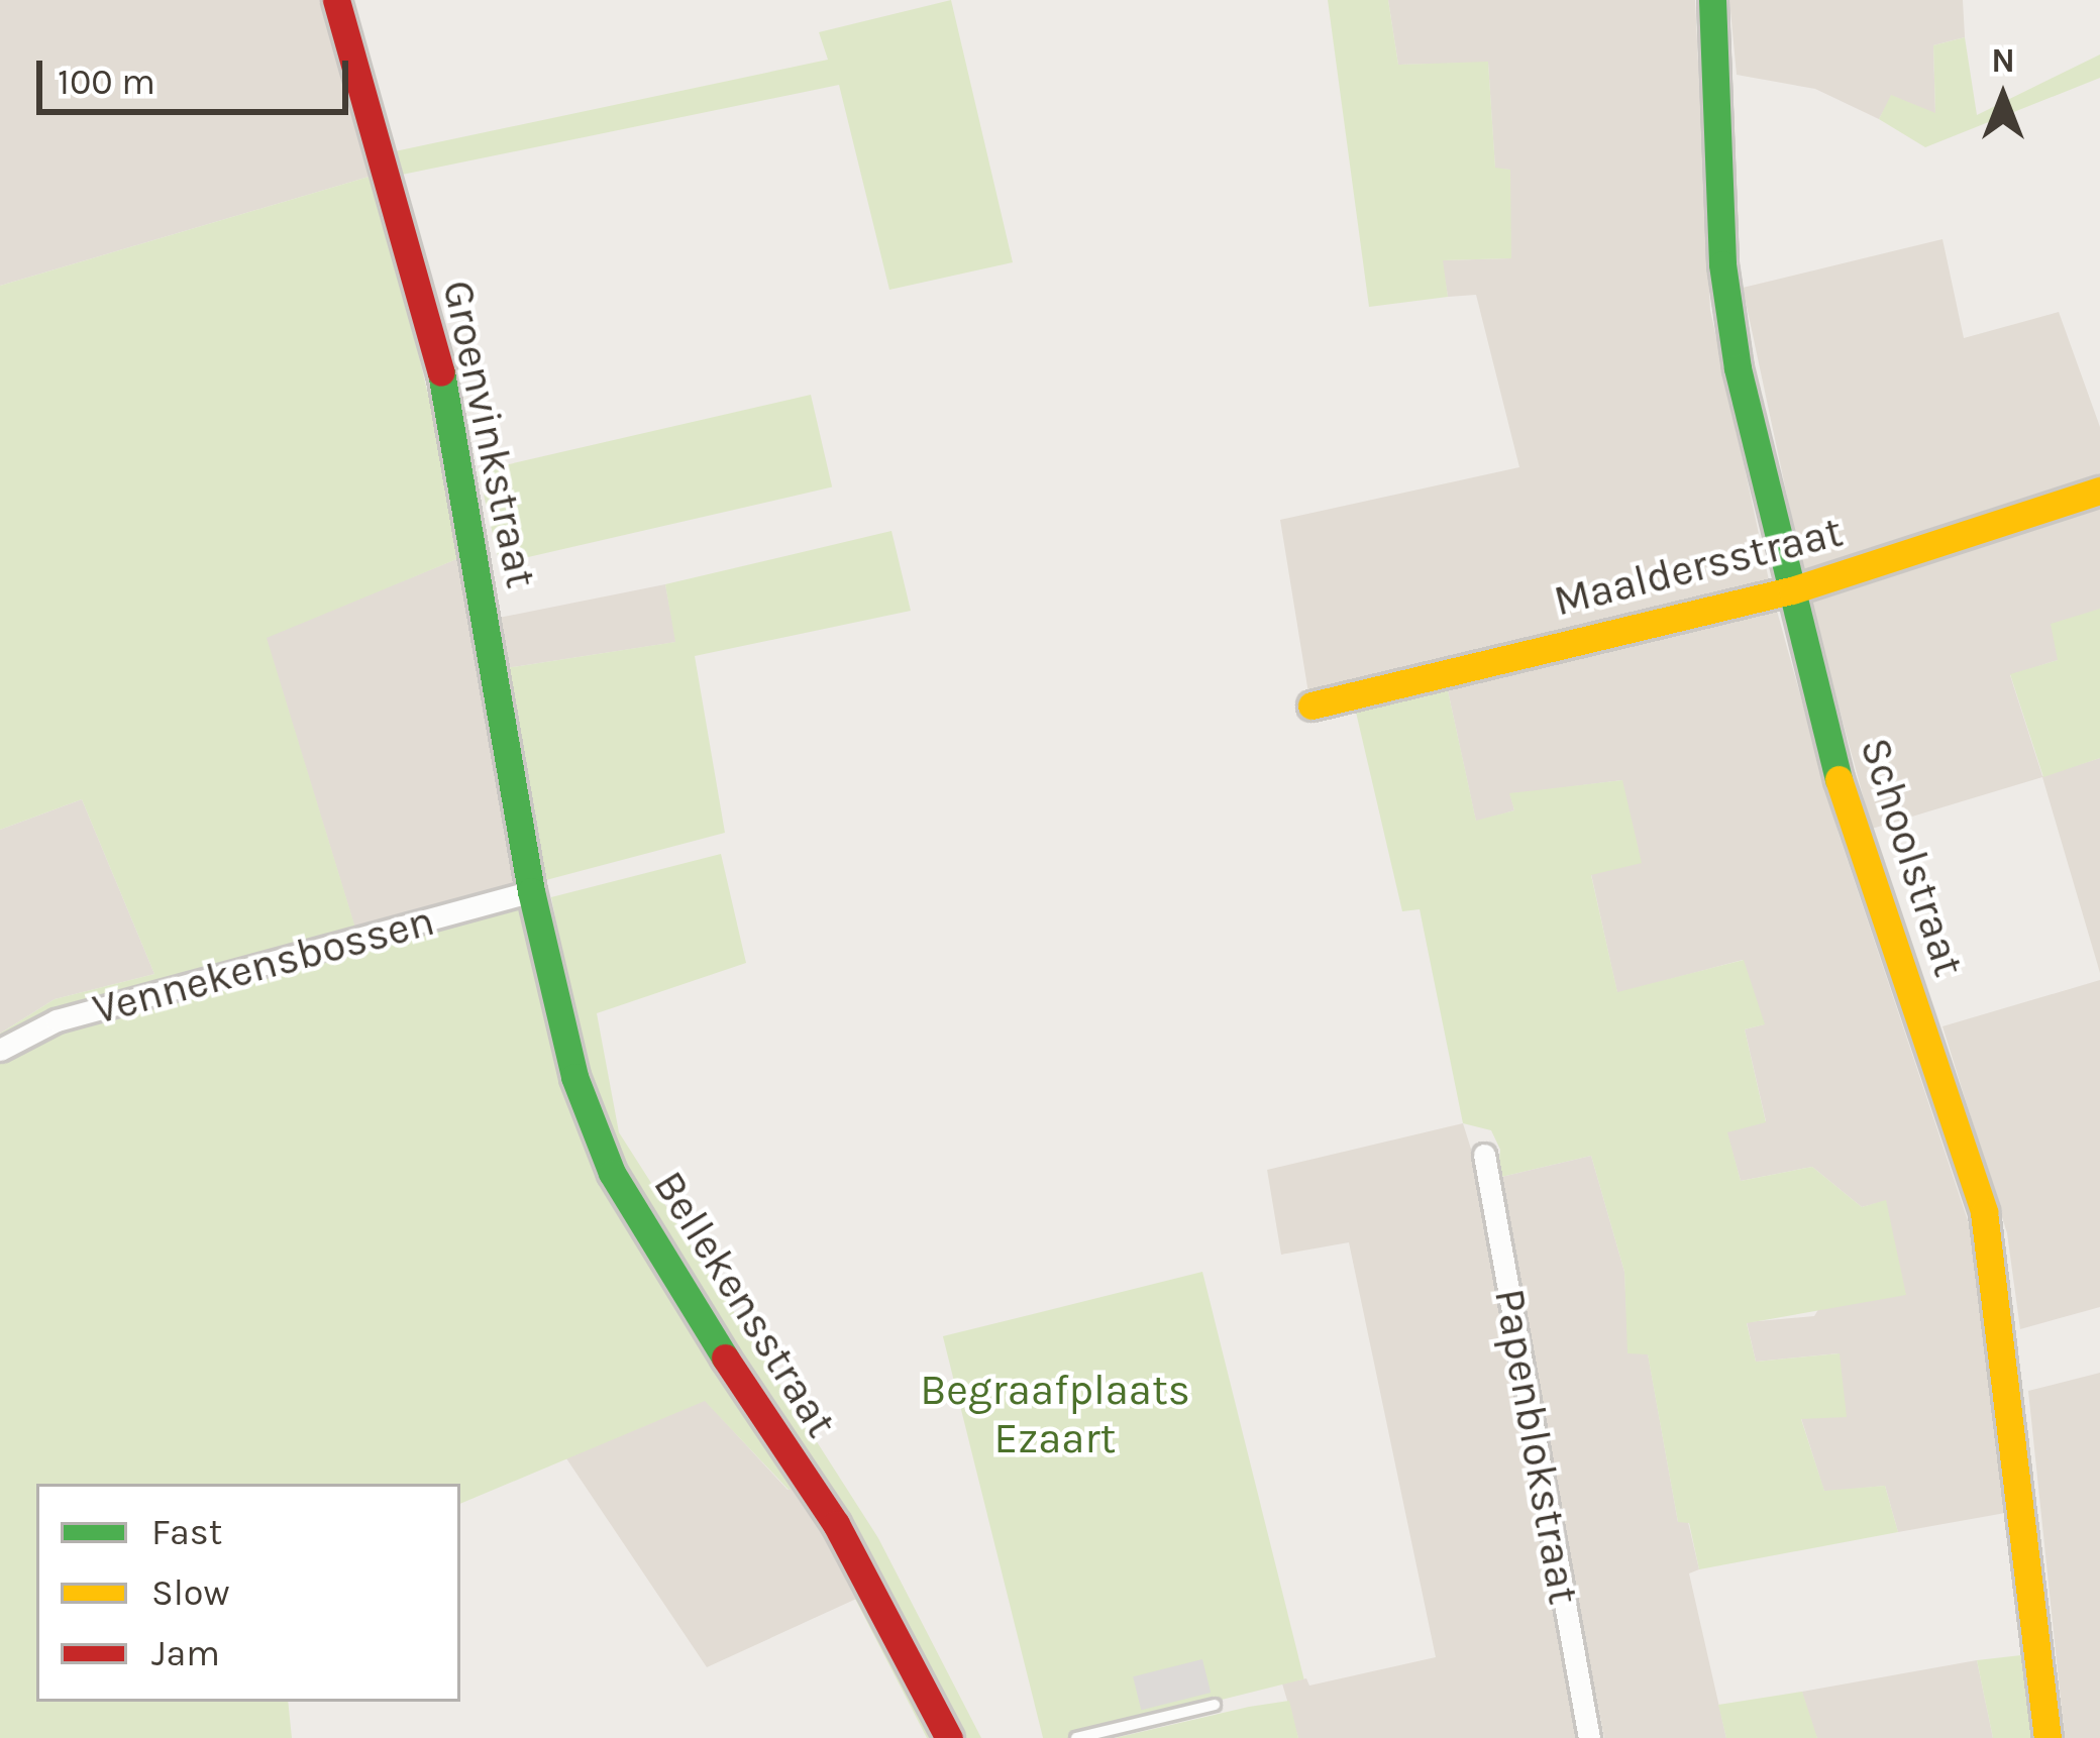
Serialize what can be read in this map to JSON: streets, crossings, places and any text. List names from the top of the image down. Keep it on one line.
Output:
{"streets":{"street":["Groenvinkstraat","Maaldersstraat","Schoolstraat","Vennekensbossen","Bellekensstraat","Papenblokstraat"]},"crossings":[["Groenvinkstraat","Vennekensbossen"],["Groenvinkstraat","Bellekensstraat"],["Maaldersstraat","Schoolstraat"],["Vennekensbossen","Bellekensstraat"]],"parks":["Begraafplaats Ezaart"],"legend":["Fast","Slow","Jam"],"scale_bar":"100 m","north":"top"}
